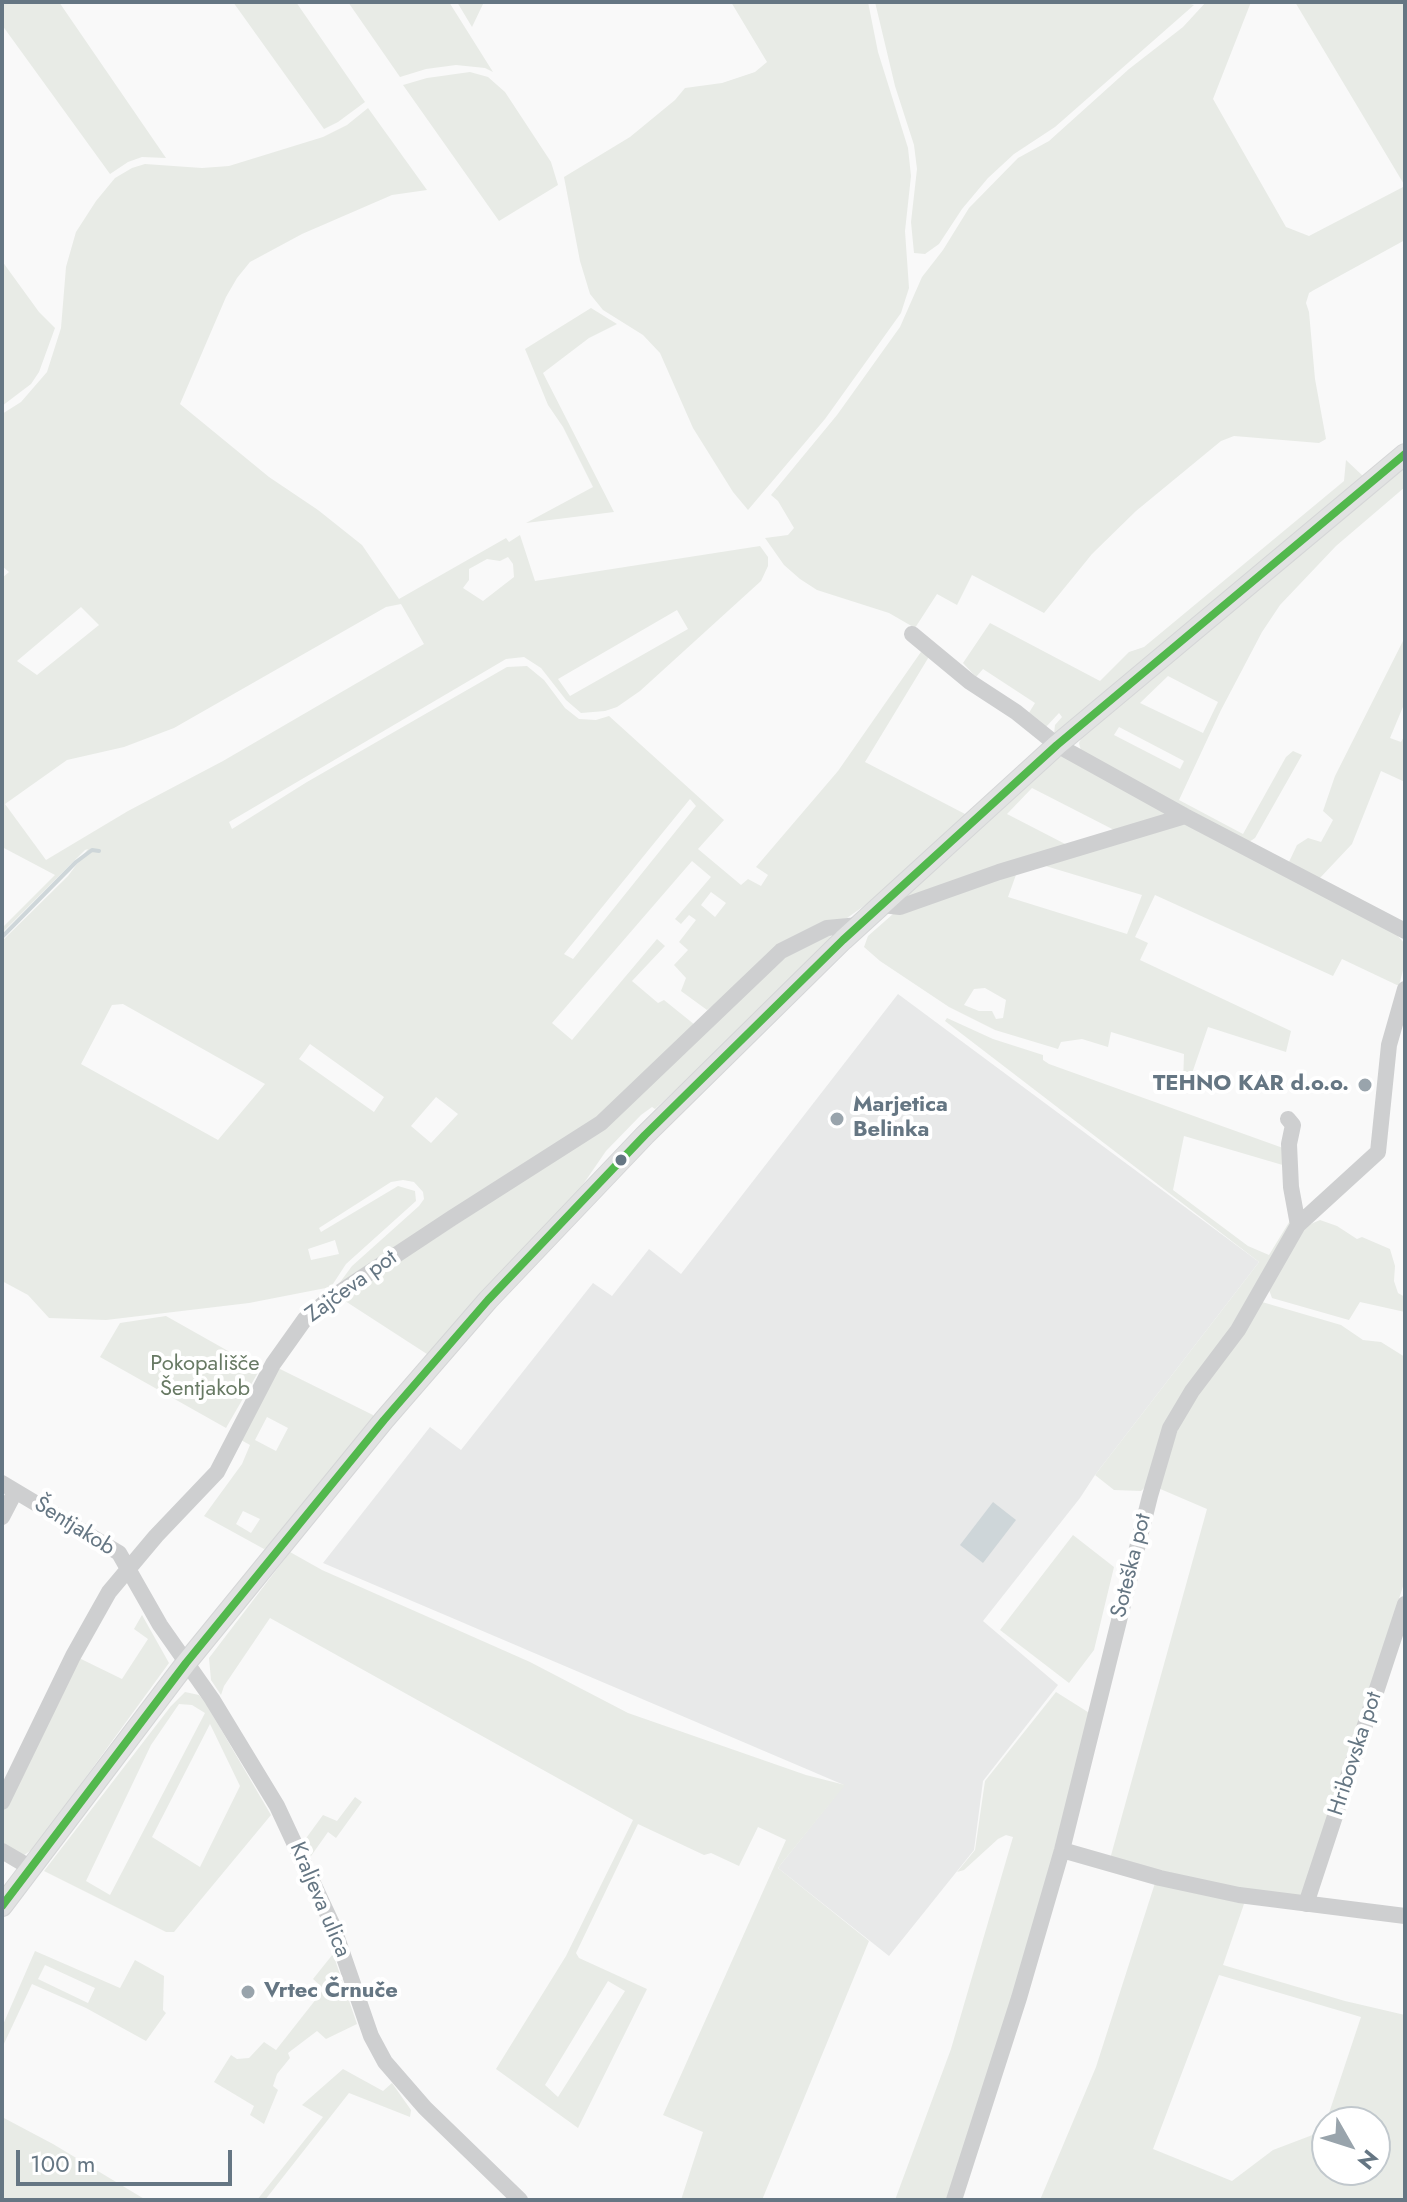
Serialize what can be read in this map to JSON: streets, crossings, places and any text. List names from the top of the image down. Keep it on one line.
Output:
{"streets":{"street":["Zajčeva pot","Šentjakob","Soteška pot","Hribovska pot","Kraljeva ulica"]},"crossings":[["Zajčeva pot","Šentjakob"],["Šentjakob","Kraljeva ulica"]],"parks":["Pokopališče Šentjakob"],"places":["TEHNO KAR d.o.o.","Marjetica Belinka","Vrtec Črnuče"],"scale_bar":"100 m","north":"bottom right"}
